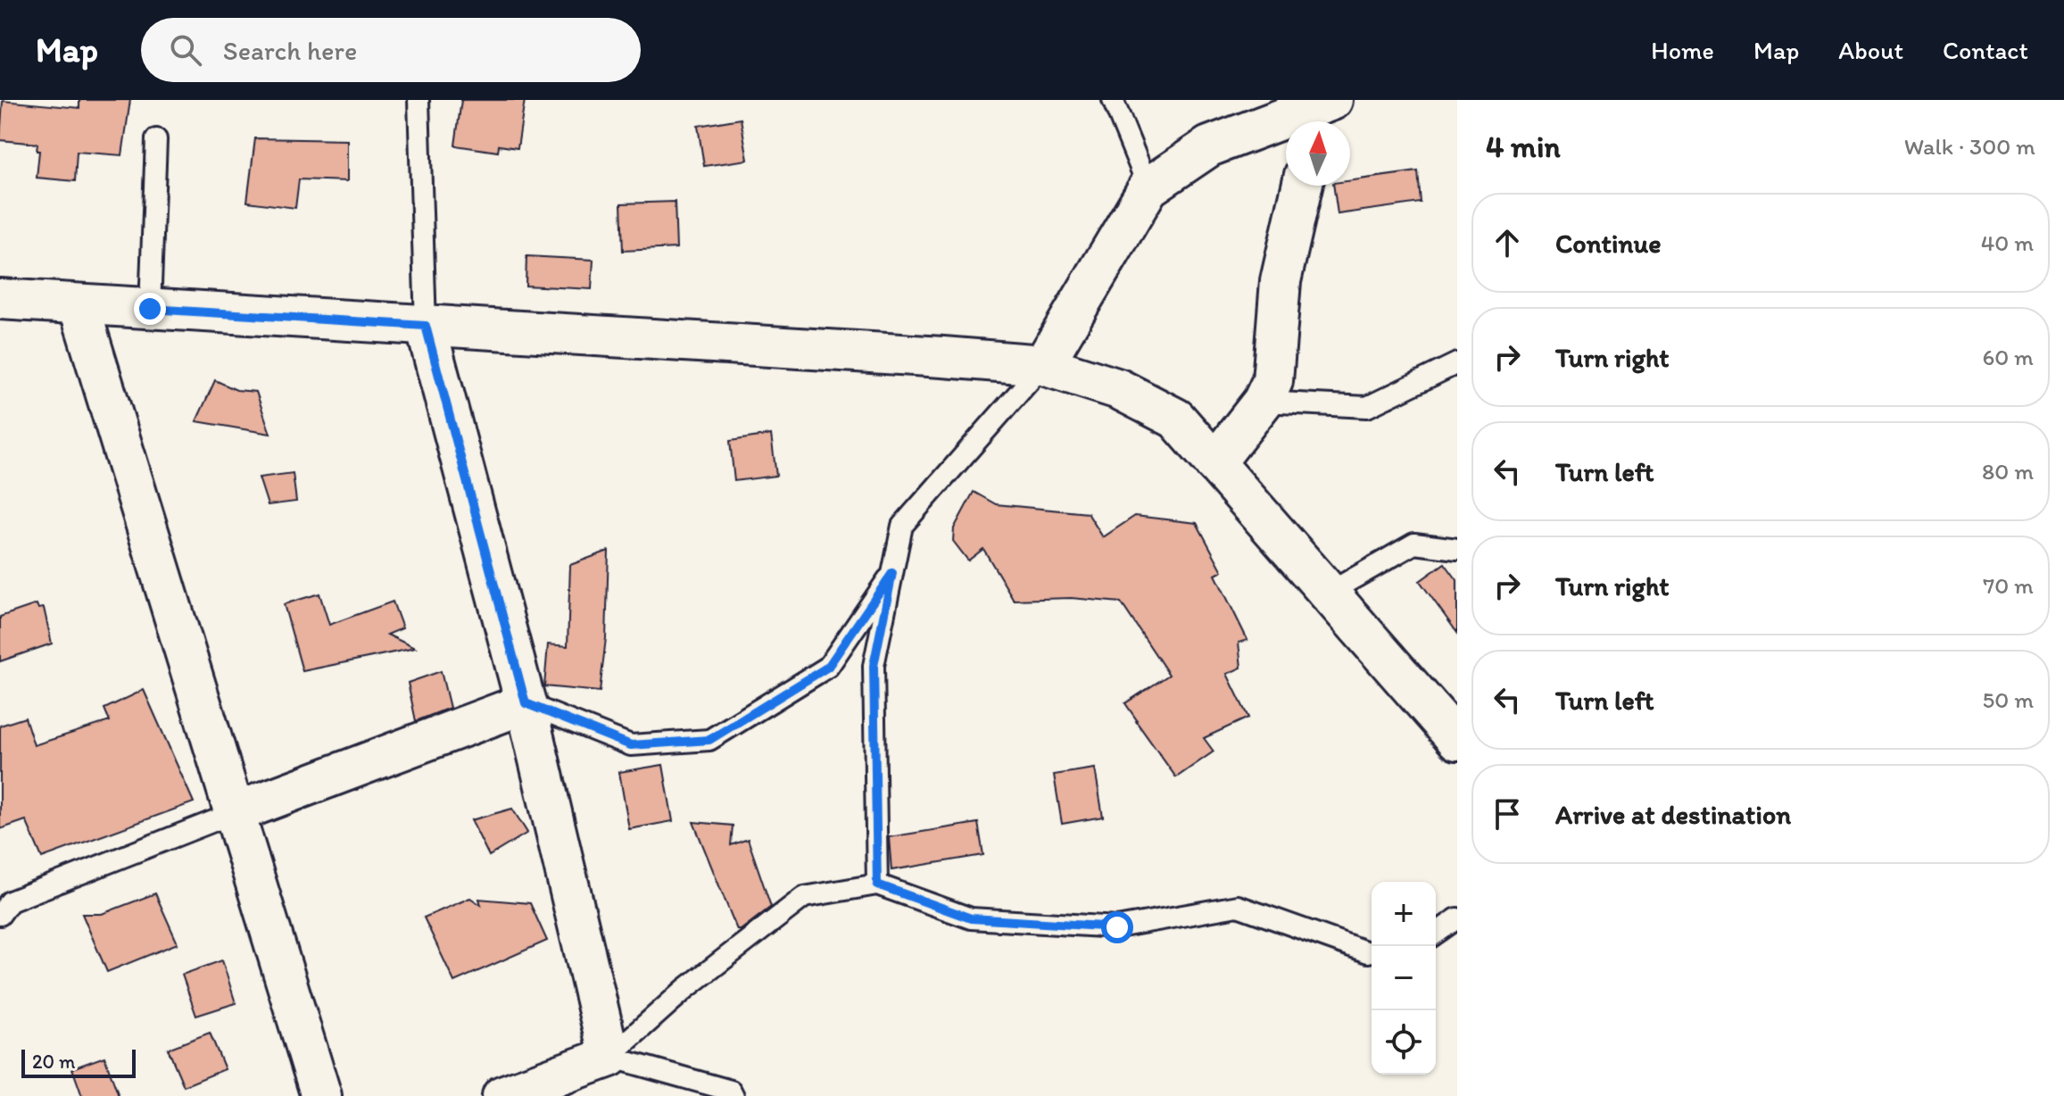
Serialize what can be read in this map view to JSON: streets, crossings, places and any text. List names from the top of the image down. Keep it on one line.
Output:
{"scale_bar":"20 m","north":"top","page":{"header":"Map","search":"Search here","nav":["Home","Map","About","Contact"],"heading":["4 min","Walk · 300 m"],"list":[["Continue","40 m"],["Turn right","60 m"],["Turn left","80 m"],["Turn right","70 m"],["Turn left","50 m"],"Arrive at destination"],"map_buttons":["+","−"],"scale":"20 m"}}
